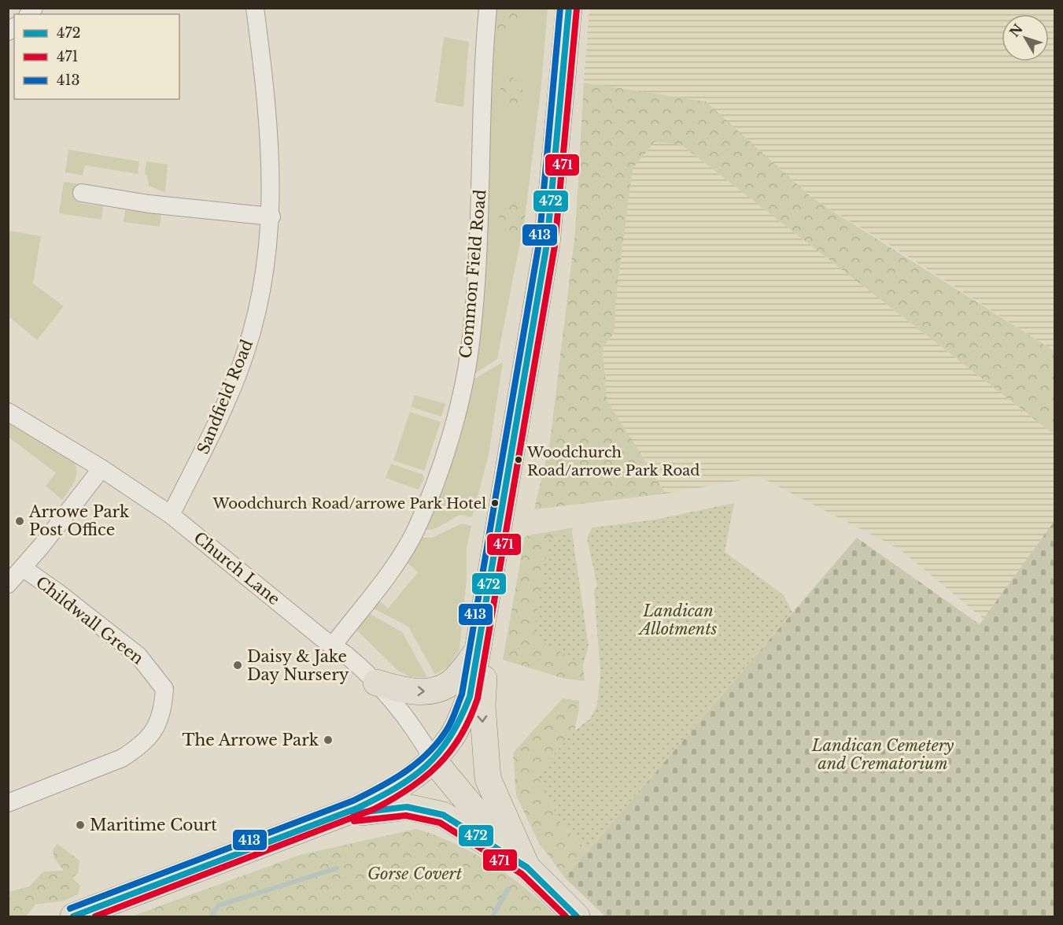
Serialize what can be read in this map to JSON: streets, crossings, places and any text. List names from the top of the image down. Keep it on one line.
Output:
{"streets":{"street":["Common Field Road","Sandfield Road","Church Lane","Childwall Green"]},"crossings":[["Common Field Road","Church Lane"],["Sandfield Road","Church Lane"]],"parks":["Landican Allotments","Landican Cemetery and Crematorium","Gorse Covert"],"places":["Woodchurch Road/arrowe Park Road","Woodchurch Road/arrowe Park Hotel","Arrowe Park Post Office","Daisy & Jake Day Nursery","The Arrowe Park","Maritime Court"],"lines":["transit line 472","transit line 413","transit line 471"],"legend":["472","471","413"],"north":"top left"}
